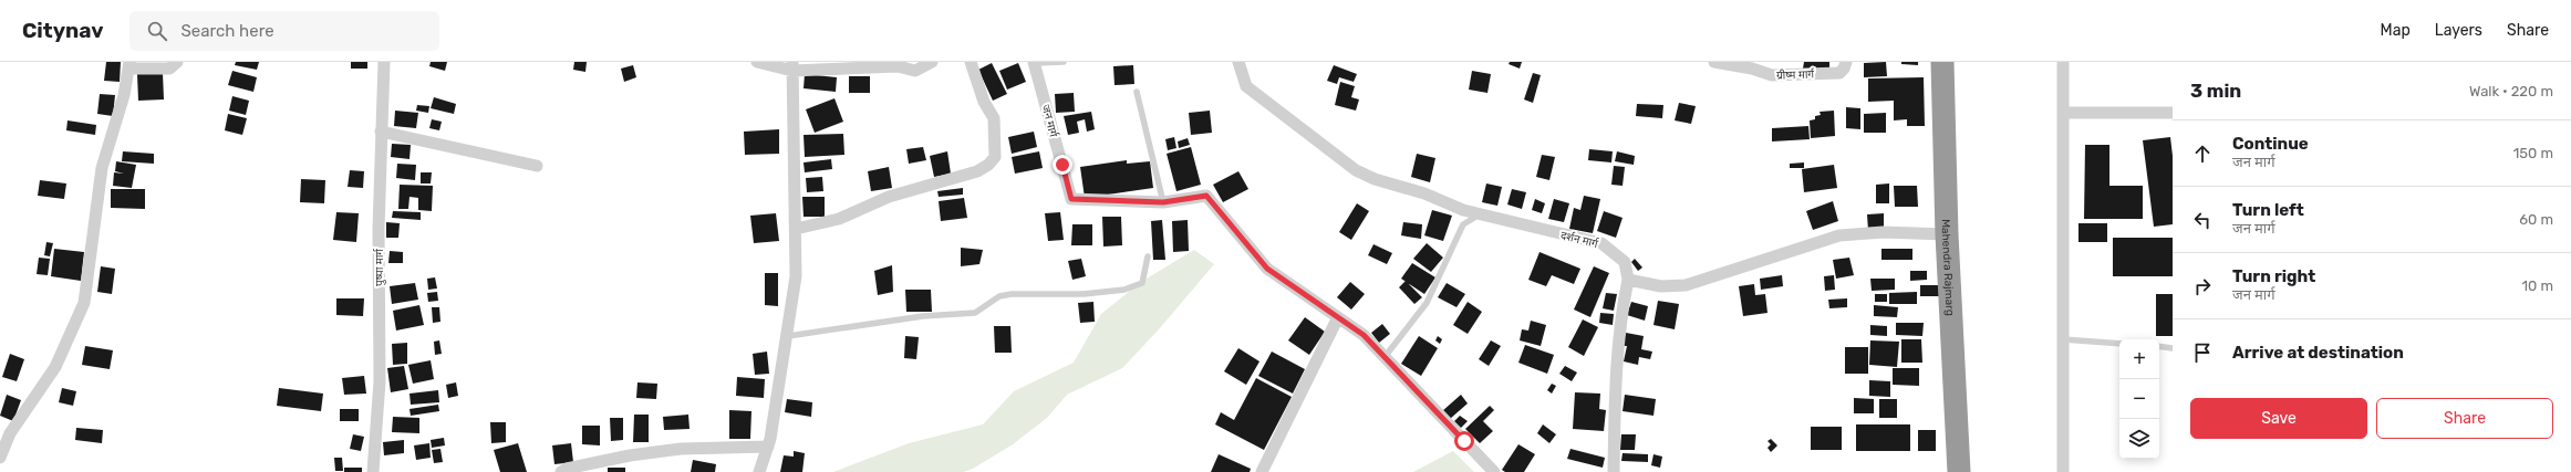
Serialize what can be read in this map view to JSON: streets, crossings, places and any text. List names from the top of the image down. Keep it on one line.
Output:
{"streets":{"highway":["Mahendra Rajmarg"],"street":["ग्रीष्म मार्ग","जन मार्ग","दर्शन मार्ग","पुष्पा मार्ग"]},"page":{"header":"Citynav","search":"Search here","nav":["Map","Layers","Share"],"heading":["3 min","Walk · 220 m"],"list":[["Continue","जन मार्ग","150 m"],["Turn left","जन मार्ग","60 m"],["Turn right","जन मार्ग","10 m"],"Arrive at destination"],"map_buttons":["+","−"],"buttons":["Save","Share"]}}
